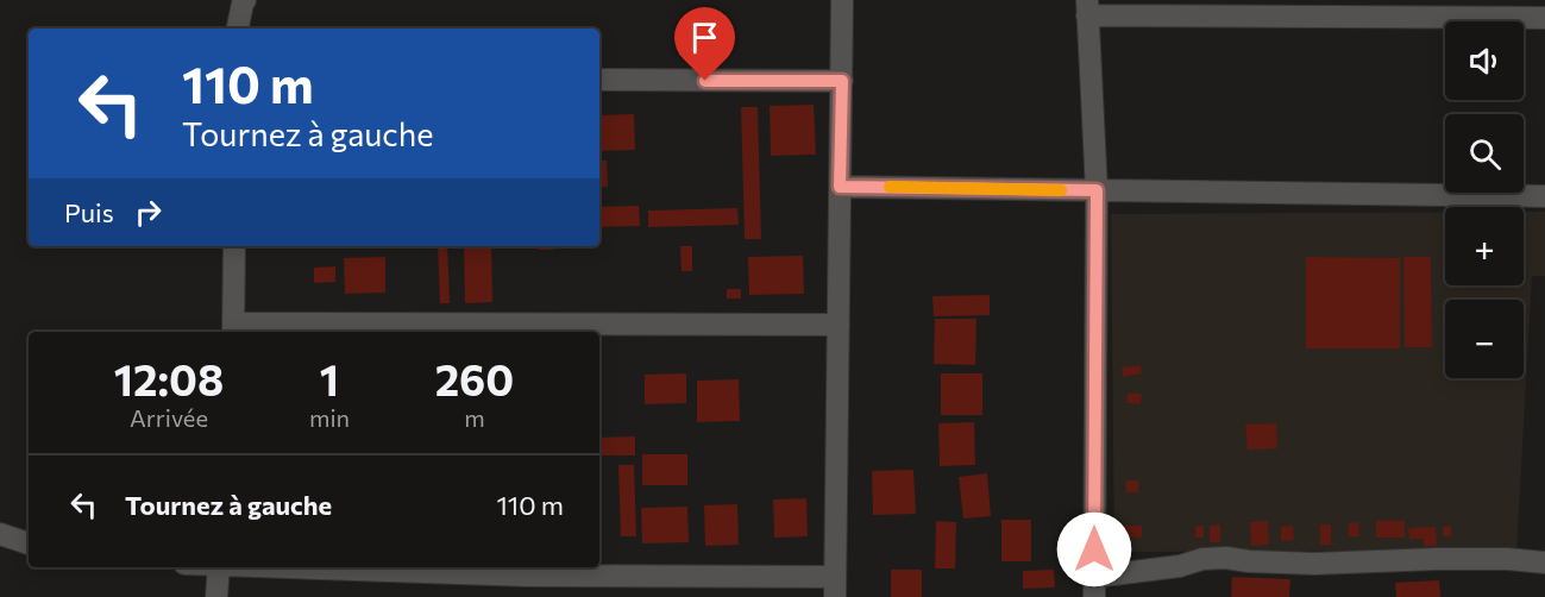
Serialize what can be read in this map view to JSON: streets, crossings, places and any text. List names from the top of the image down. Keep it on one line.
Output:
{"page":{"map_buttons":["+","−"],"turn":["110 m","Tournez à gauche"],"then":"Puis","eta":["12:08","Arrivée","1","min","260","m"],"list":[{"name":"Tournez à gauche","value":"110 m"}]}}
